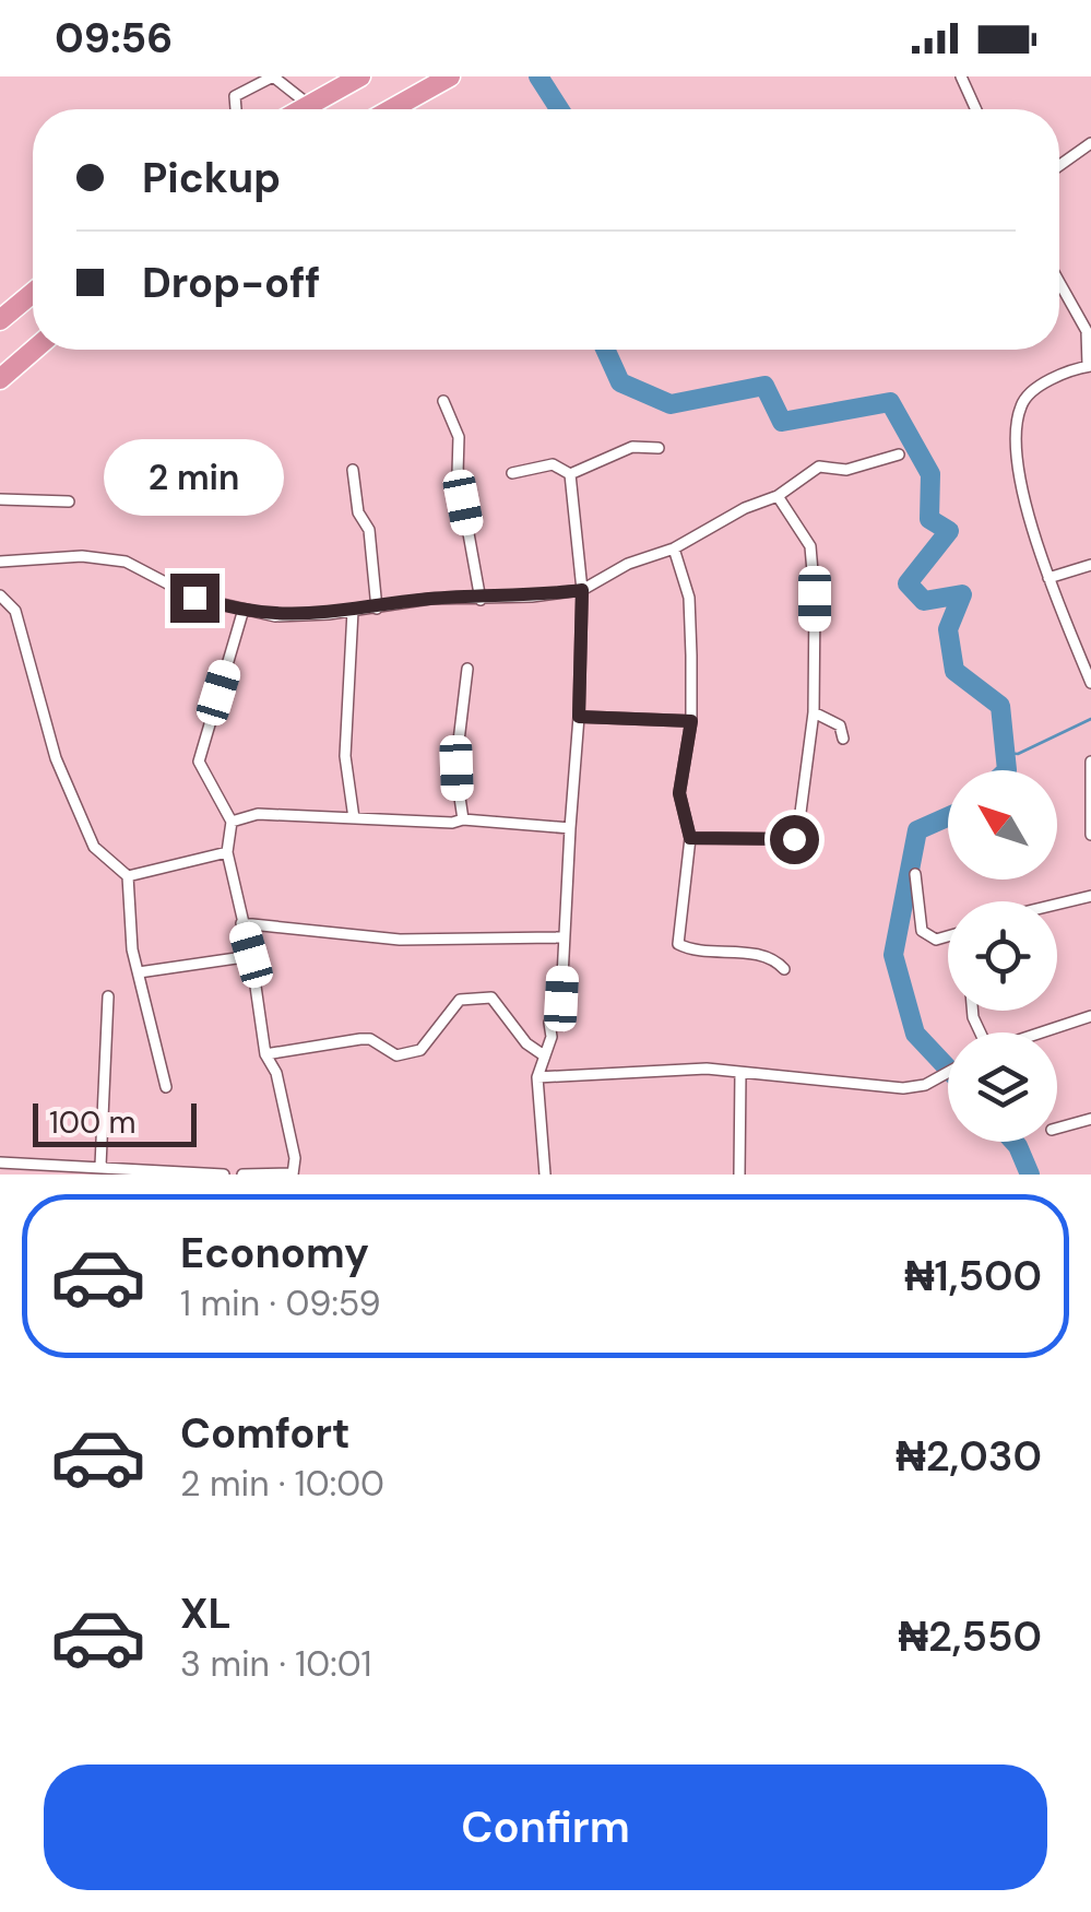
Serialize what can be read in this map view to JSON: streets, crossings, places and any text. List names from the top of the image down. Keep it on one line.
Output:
{"scale_bar":"100 m","north":"top left","page":{"status":"09:56","banner":["Pickup","Drop-off"],"bubble":"2 min","scale":"100 m","list":[{"name":"Economy","note":"1 min · 09:59","value":"₦1,500"},{"name":"Comfort","note":"2 min · 10:00","value":"₦2,030"},{"name":"XL","note":"3 min · 10:01","value":"₦2,550"}],"buttons":"Confirm"}}
